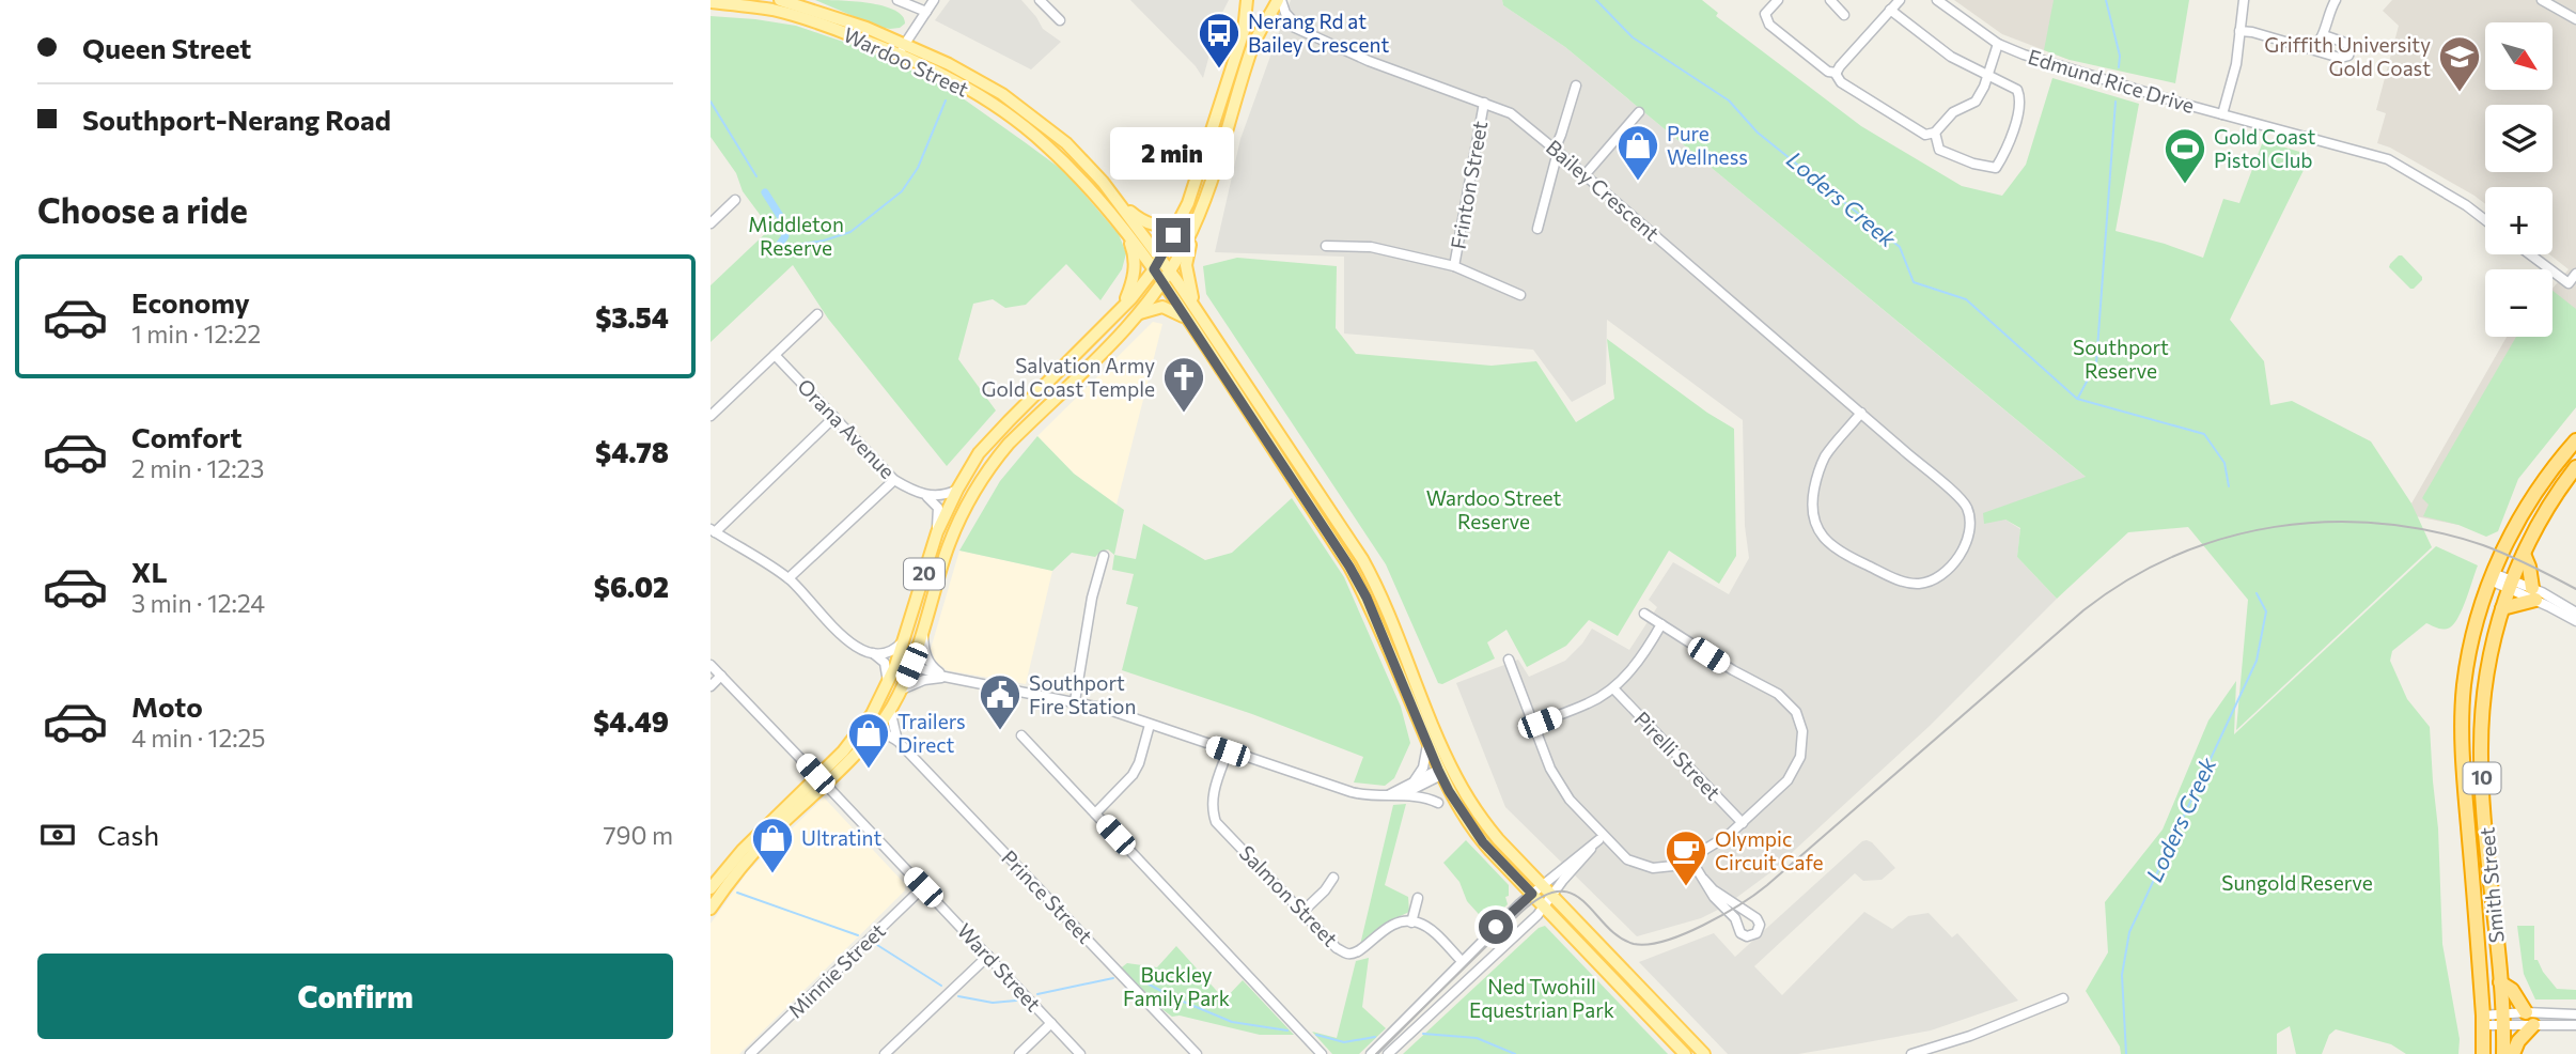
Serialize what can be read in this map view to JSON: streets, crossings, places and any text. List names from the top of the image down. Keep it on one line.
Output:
{"streets":{"highway":["10","Smith Street"],"main road":["Wardoo Street","20"],"street":["Edmund Rice Drive","Frinton Street","Bailey Crescent","Orana Avenue","Pirelli Street","Salmon Street","Prince Street","Ward Street","Minnie Street"]},"crossings":[["Wardoo Street","20"],["Frinton Street","Bailey Crescent"],["Bailey Crescent","20"],["20","Prince Street"],["20","Ward Street"],["Ward Street","Minnie Street"]],"water":["Loders Creek"],"parks":["Middleton Reserve","Southport Reserve","Wardoo Street Reserve","Sungold Reserve","Buckley Family Park","Ned Twohill Equestrian Park"],"places":{"bus stop":["Nerang Rd at Bailey Crescent"],"school or university":["Griffith University Gold Coast"],"shop":["Pure Wellness","Trailers Direct","Ultratint"],"sports":["Gold Coast Pistol Club"],"church":["Salvation Army Gold Coast Temple"],"public building":["Southport Fire Station"],"cafe":["Olympic Circuit Cafe"]},"north":"bottom right","page":{"banner":["Queen Street","Southport-Nerang Road"],"map_buttons":["+","−"],"bubble":"2 min","heading":"Choose a ride","list":[{"name":"Economy","note":"1 min · 12:22","value":"$3.54"},{"name":"Comfort","note":"2 min · 12:23","value":"$4.78"},{"name":"XL","note":"3 min · 12:24","value":"$6.02"},{"name":"Moto","note":"4 min · 12:25","value":"$4.49"}],"pay":["Cash","790 m"],"buttons":"Confirm"}}
